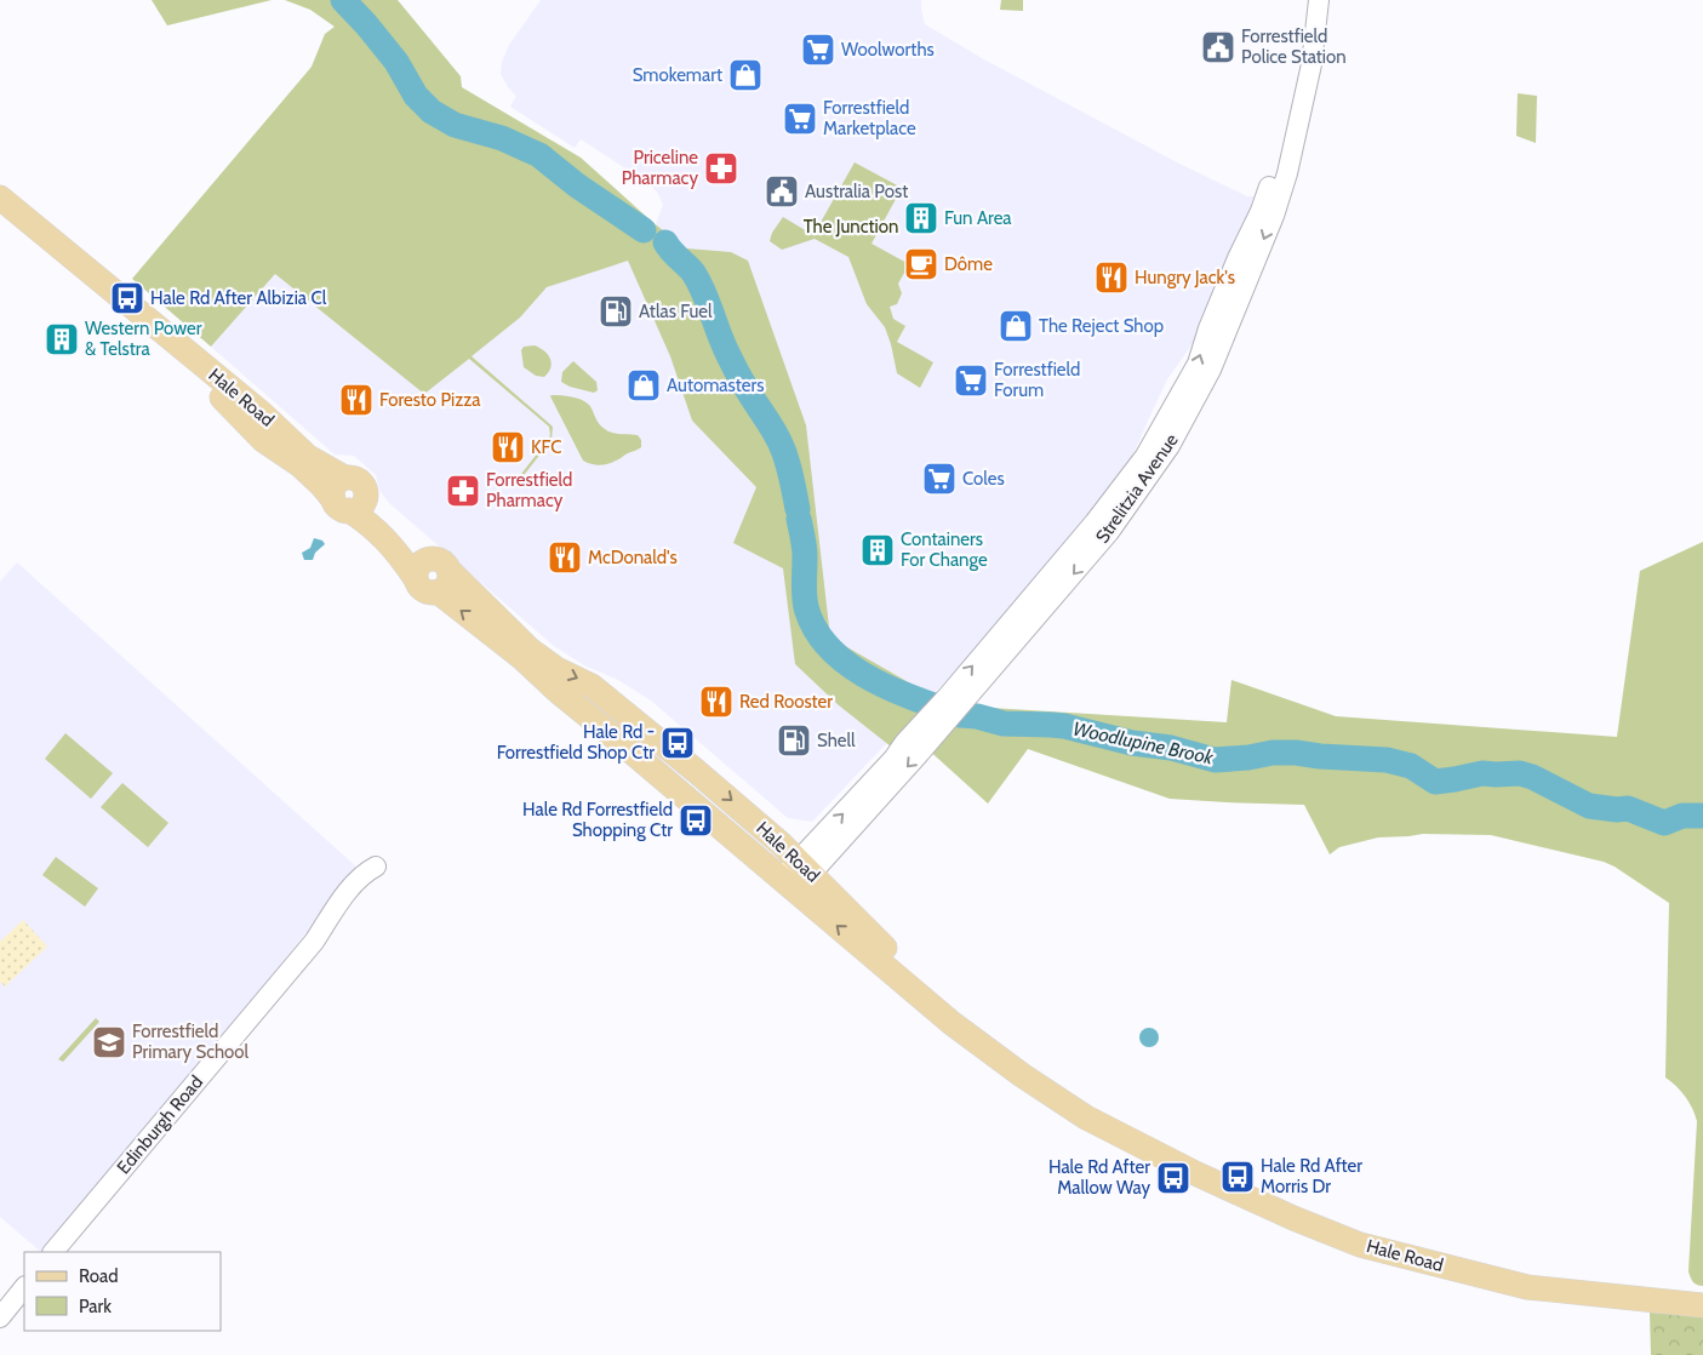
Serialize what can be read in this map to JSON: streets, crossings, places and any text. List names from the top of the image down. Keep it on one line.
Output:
{"streets":{"main road":["Hale Road"],"street":["Strelitzia Avenue","Edinburgh Road"]},"crossings":[["Hale Road","Strelitzia Avenue"]],"water":["Woodlupine Brook"],"parks":["The Junction"],"places":{"public building":["Forrestfield Police Station","Australia Post"],"supermarket":["Woolworths","Forrestfield Marketplace","Forrestfield Forum","Coles"],"shop":["Smokemart","The Reject Shop","Automasters"],"pharmacy":["Priceline Pharmacy","Forrestfield Pharmacy"],"building":["Fun Area","Western Power & Telstra","Containers For Change"],"cafe":["Dôme"],"restaurant":["Hungry Jack's","Foresto Pizza","KFC","McDonald's","Red Rooster"],"bus stop":["Hale Rd After Albizia Cl","Hale Rd - Forrestfield Shop Ctr","Hale Rd Forrestfield Shopping Ctr","Hale Rd After Morris Dr","Hale Rd After Mallow Way"],"fuel station":["Atlas Fuel","Shell"],"school or university":["Forrestfield Primary School"]},"legend":["Road","Park"]}
